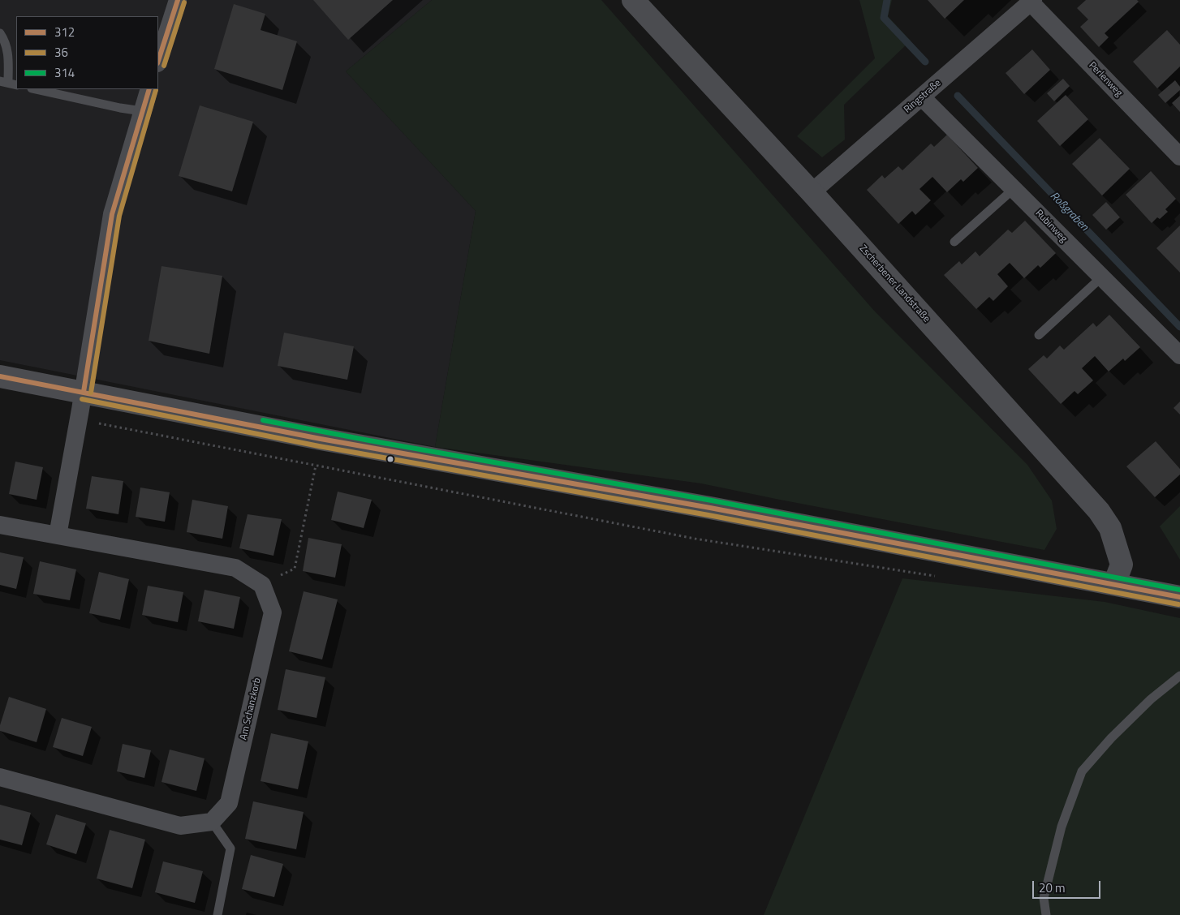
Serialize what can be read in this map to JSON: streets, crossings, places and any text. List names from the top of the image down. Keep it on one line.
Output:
{"streets":{"street":["Perlenweg","Ringstraße","Rubinweg","Zscherbener Landstraße","Am Schanzkorb"]},"crossings":[["Perlenweg","Ringstraße"],["Ringstraße","Rubinweg"],["Ringstraße","Zscherbener Landstraße"]],"water":["Roßgraben"],"lines":["transit line 312","transit line 36","transit line 314"],"legend":["312","36","314"],"scale_bar":"20 m"}
